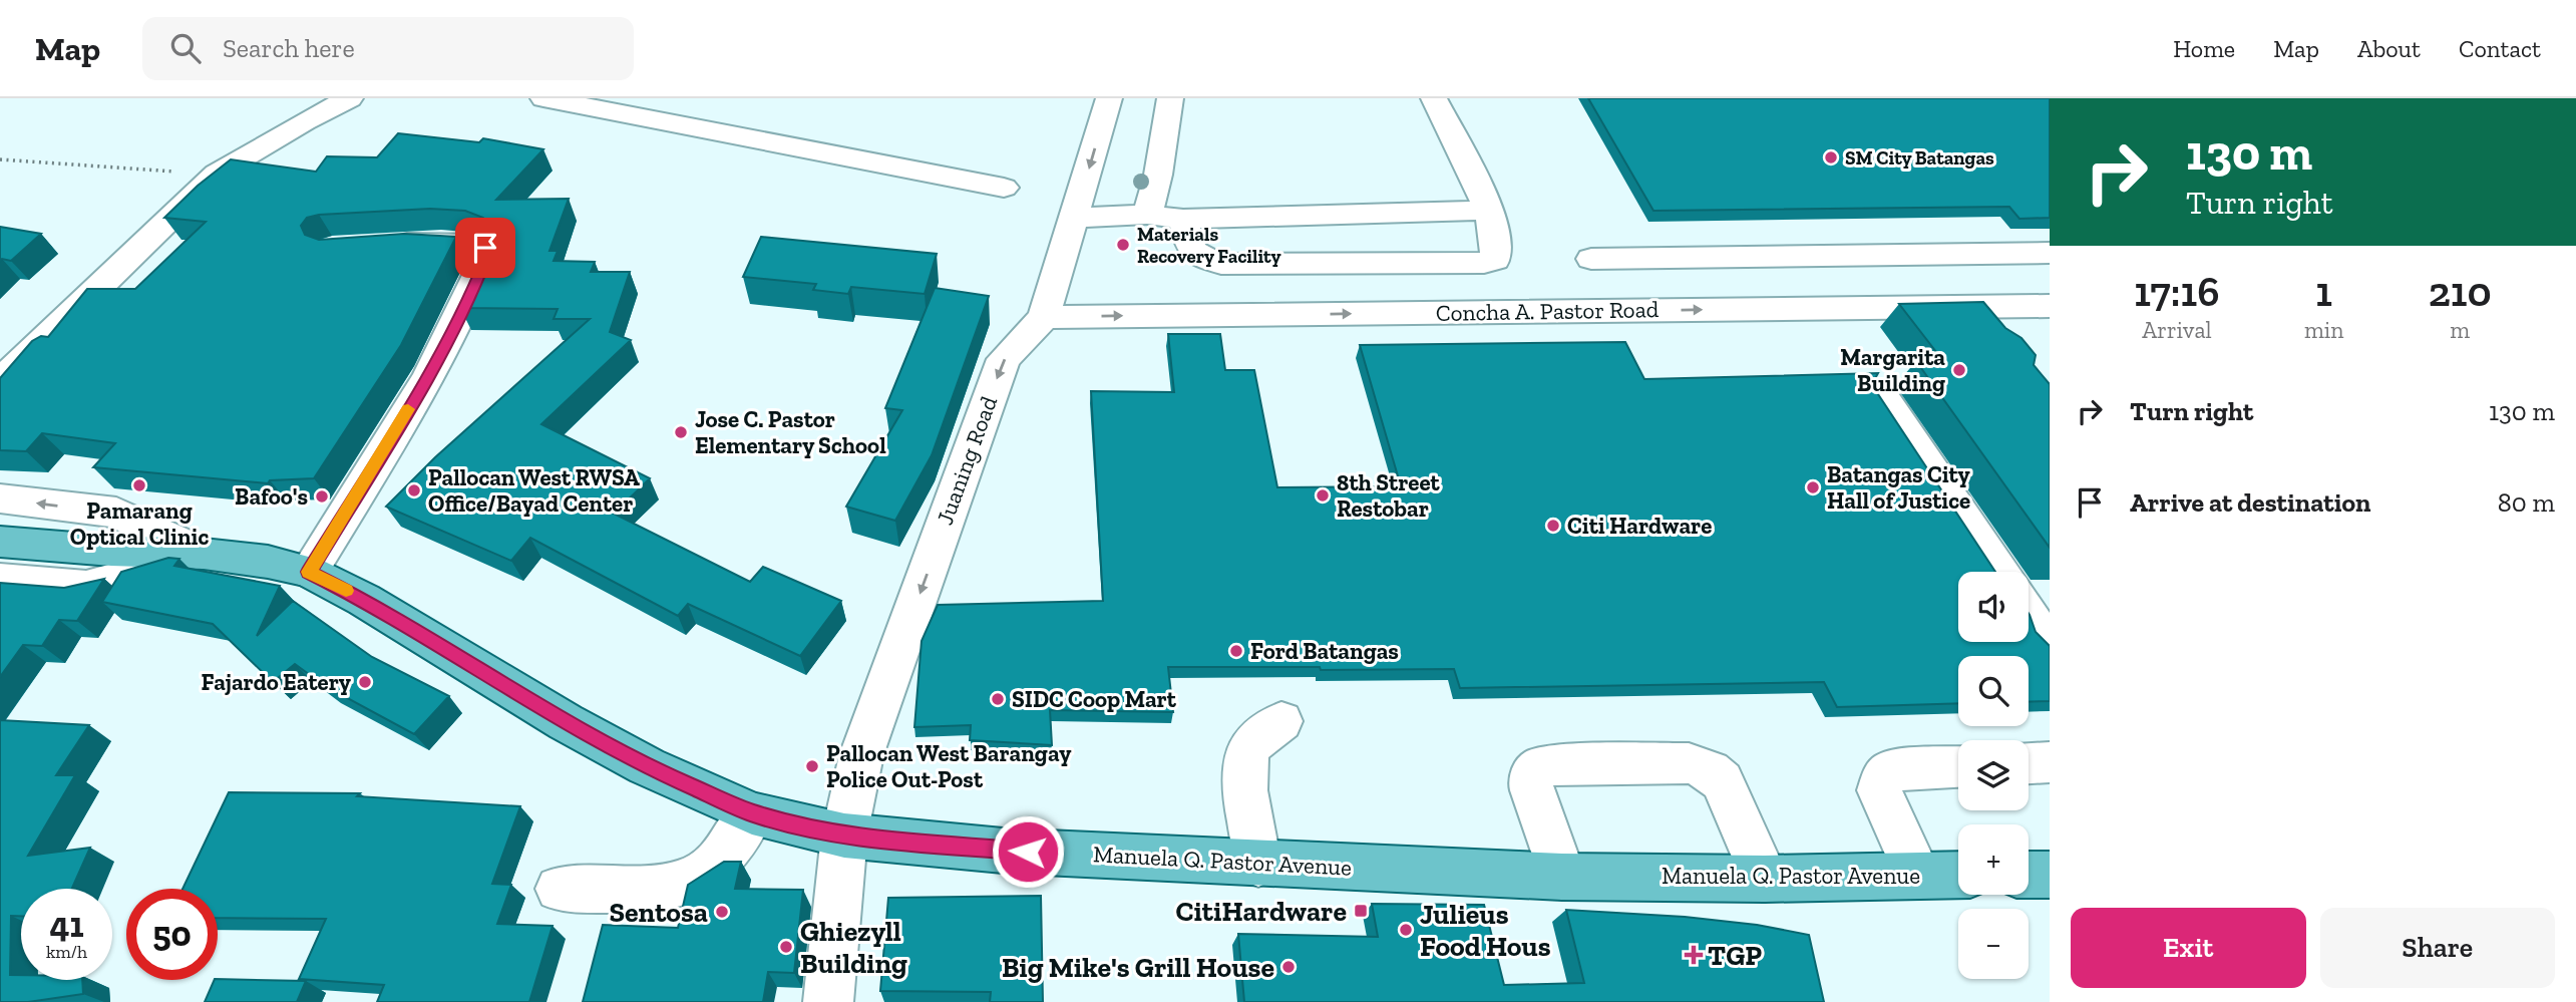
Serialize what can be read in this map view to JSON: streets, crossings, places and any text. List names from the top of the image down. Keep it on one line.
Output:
{"streets":{"main road":["Manuela Q. Pastor Avenue"],"street":["Concha A. Pastor Road","Juaning Road"]},"crossings":[["Concha A. Pastor Road","Juaning Road"],["Juaning Road","Manuela Q. Pastor Avenue"]],"one_way":["Juaning Road"],"places":{"other":["SM City Batangas","Materials Recovery Facility","Margarita Building","Jose C. Pastor Elementary School","Pamarang Optical Clinic","Batangas City Hall of Justice","Pallocan West RWSA Office/Bayad Center","8th Street Restobar","Bafoo's","Citi Hardware","Ford Batangas","Fajardo Eatery","SIDC Coop Mart","Pallocan West Barangay Police Out-Post","Sentosa","Julieus Food Hous","Ghiezyll Building","Big Mike's Grill House"],"transit":["CitiHardware"],"health":["TGP"]},"page":{"header":"Map","search":"Search here","nav":["Home","Map","About","Contact"],"turn":["130 m","Turn right"],"eta":["17:16","Arrival","1","min","210","m"],"list":[{"name":"Turn right","value":"130 m"},{"name":"Arrive at destination","value":"80 m"}],"map_buttons":["+","−"],"speed":"41 km/h","limit":"50","buttons":["Exit","Share"]}}
